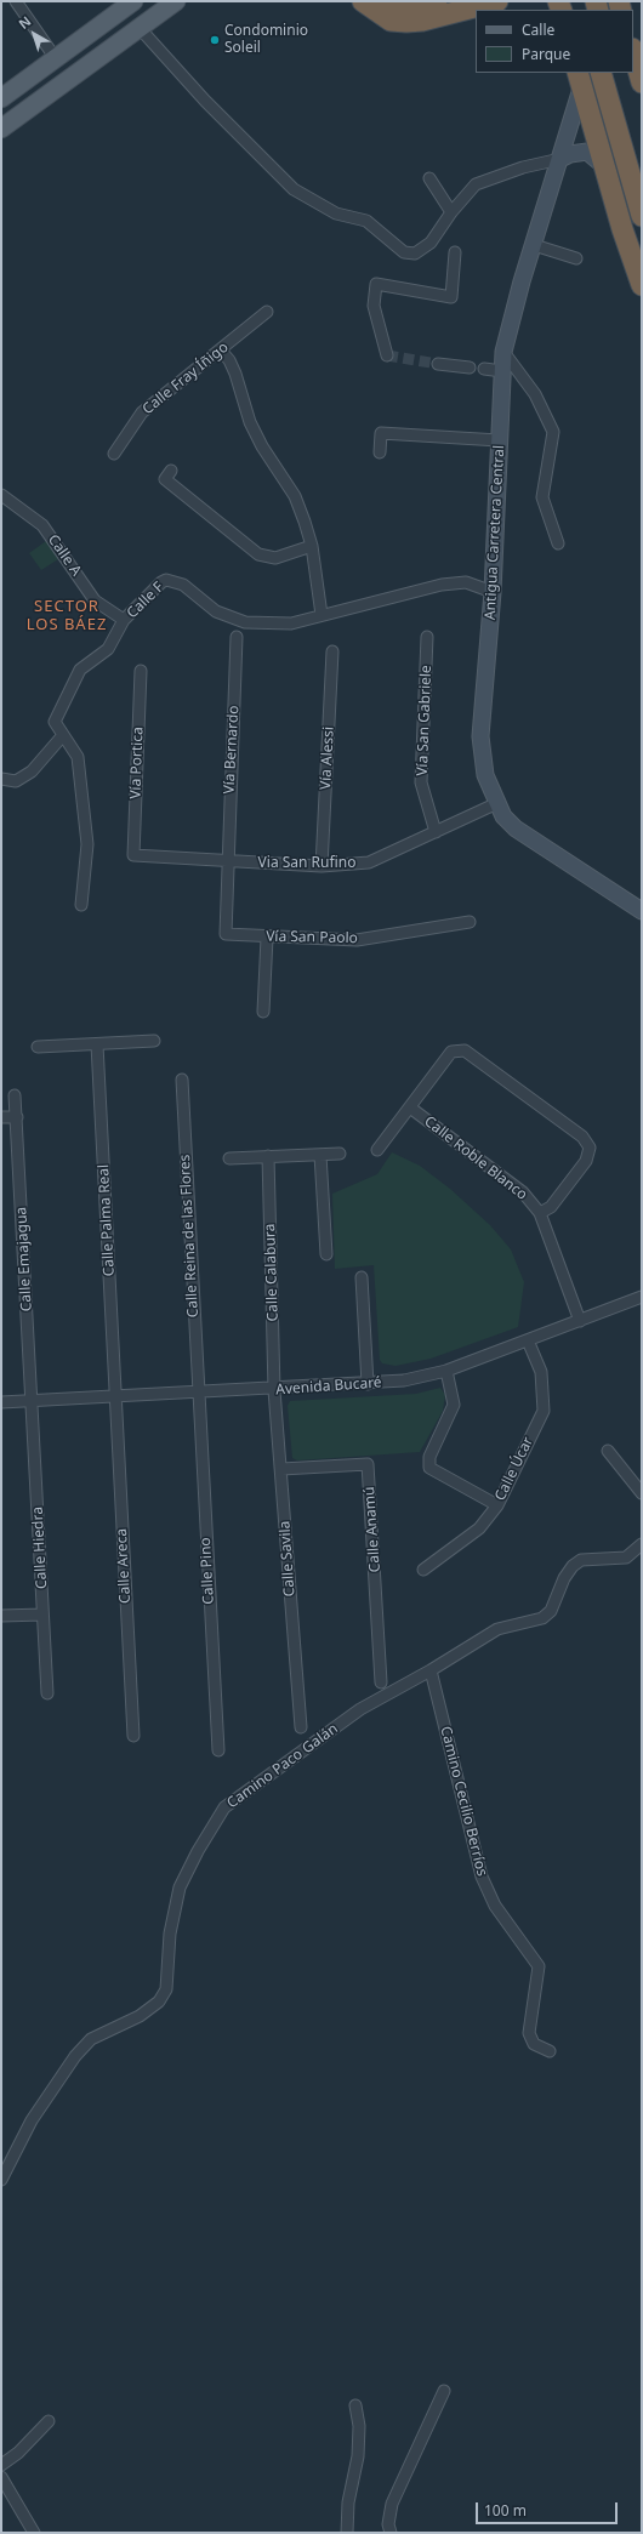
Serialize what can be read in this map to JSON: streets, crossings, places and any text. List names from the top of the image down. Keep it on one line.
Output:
{"streets":{"street":["Calle Fray Íñigo","Antigua Carretera Central","Calle A","Calle F","Vía San Gabriele","Vía Bernardo","Vía Alessi","Vía Portica","Via San Rufino","Vía San Paolo","Calle Roble Blanco","Calle Palma Real","Calle Reina de las Flores","Calle Emajagua","Calle Calabura","Avenida Bucaré","Calle Úcar","Calle Anamú","Calle Hiedra","Calle Savila","Calle Areca","Calle Pino","Camino Paco Galán","Camino Cecilio Berríos"]},"crossings":[["Antigua Carretera Central","Calle F"],["Antigua Carretera Central","Via San Rufino"],["Calle A","Calle F"],["Vía San Gabriele","Via San Rufino"],["Vía Bernardo","Via San Rufino"],["Vía Bernardo","Vía San Paolo"],["Vía Alessi","Via San Rufino"],["Vía Portica","Via San Rufino"],["Via San Rufino","Vía San Paolo"],["Calle Roble Blanco","Avenida Bucaré"],["Calle Palma Real","Avenida Bucaré"],["Calle Palma Real","Calle Areca"],["Calle Reina de las Flores","Avenida Bucaré"],["Calle Reina de las Flores","Calle Pino"],["Calle Emajagua","Avenida Bucaré"],["Calle Emajagua","Calle Hiedra"],["Calle Calabura","Avenida Bucaré"],["Calle Calabura","Calle Savila"],["Avenida Bucaré","Calle Úcar"],["Avenida Bucaré","Calle Hiedra"],["Avenida Bucaré","Calle Savila"],["Avenida Bucaré","Calle Areca"],["Avenida Bucaré","Calle Pino"],["Calle Anamú","Calle Savila"],["Camino Paco Galán","Camino Cecilio Berríos"]],"districts":["SECTOR LOS BÁEZ"],"places":["Condominio Soleil"],"legend":["Calle","Parque"],"scale_bar":"100 m","north":"top left"}
